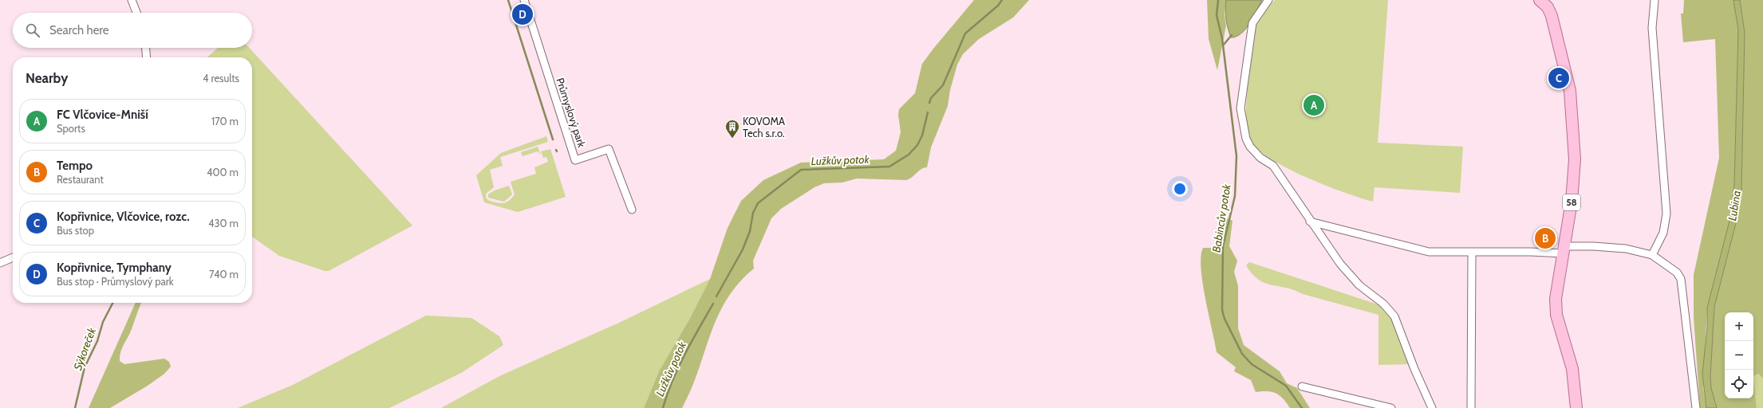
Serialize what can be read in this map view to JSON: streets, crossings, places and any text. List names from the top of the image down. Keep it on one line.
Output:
{"streets":{"main road":["58"],"street":["Průmyslový park"]},"water":["Lužkův potok","Lubina","Babincův potok","Sýkoreček"],"places":{"building":["KOVOMA Tech s.r.o."]},"page":{"pins":["D","C","A","B"],"search":"Search here","heading":["Nearby","4 results"],"list":[{"mark":"A","name":"FC Vlčovice-Mniší","note":"Sports","value":"170 m"},{"mark":"B","name":"Tempo","note":"Restaurant","value":"400 m"},{"mark":"C","name":"Kopřivnice, Vlčovice, rozc.","note":"Bus stop","value":"430 m"},{"mark":"D","name":"Kopřivnice, Tymphany","note":"Bus stop · Průmyslový park","value":"740 m"}],"map_buttons":["+","−"]}}
